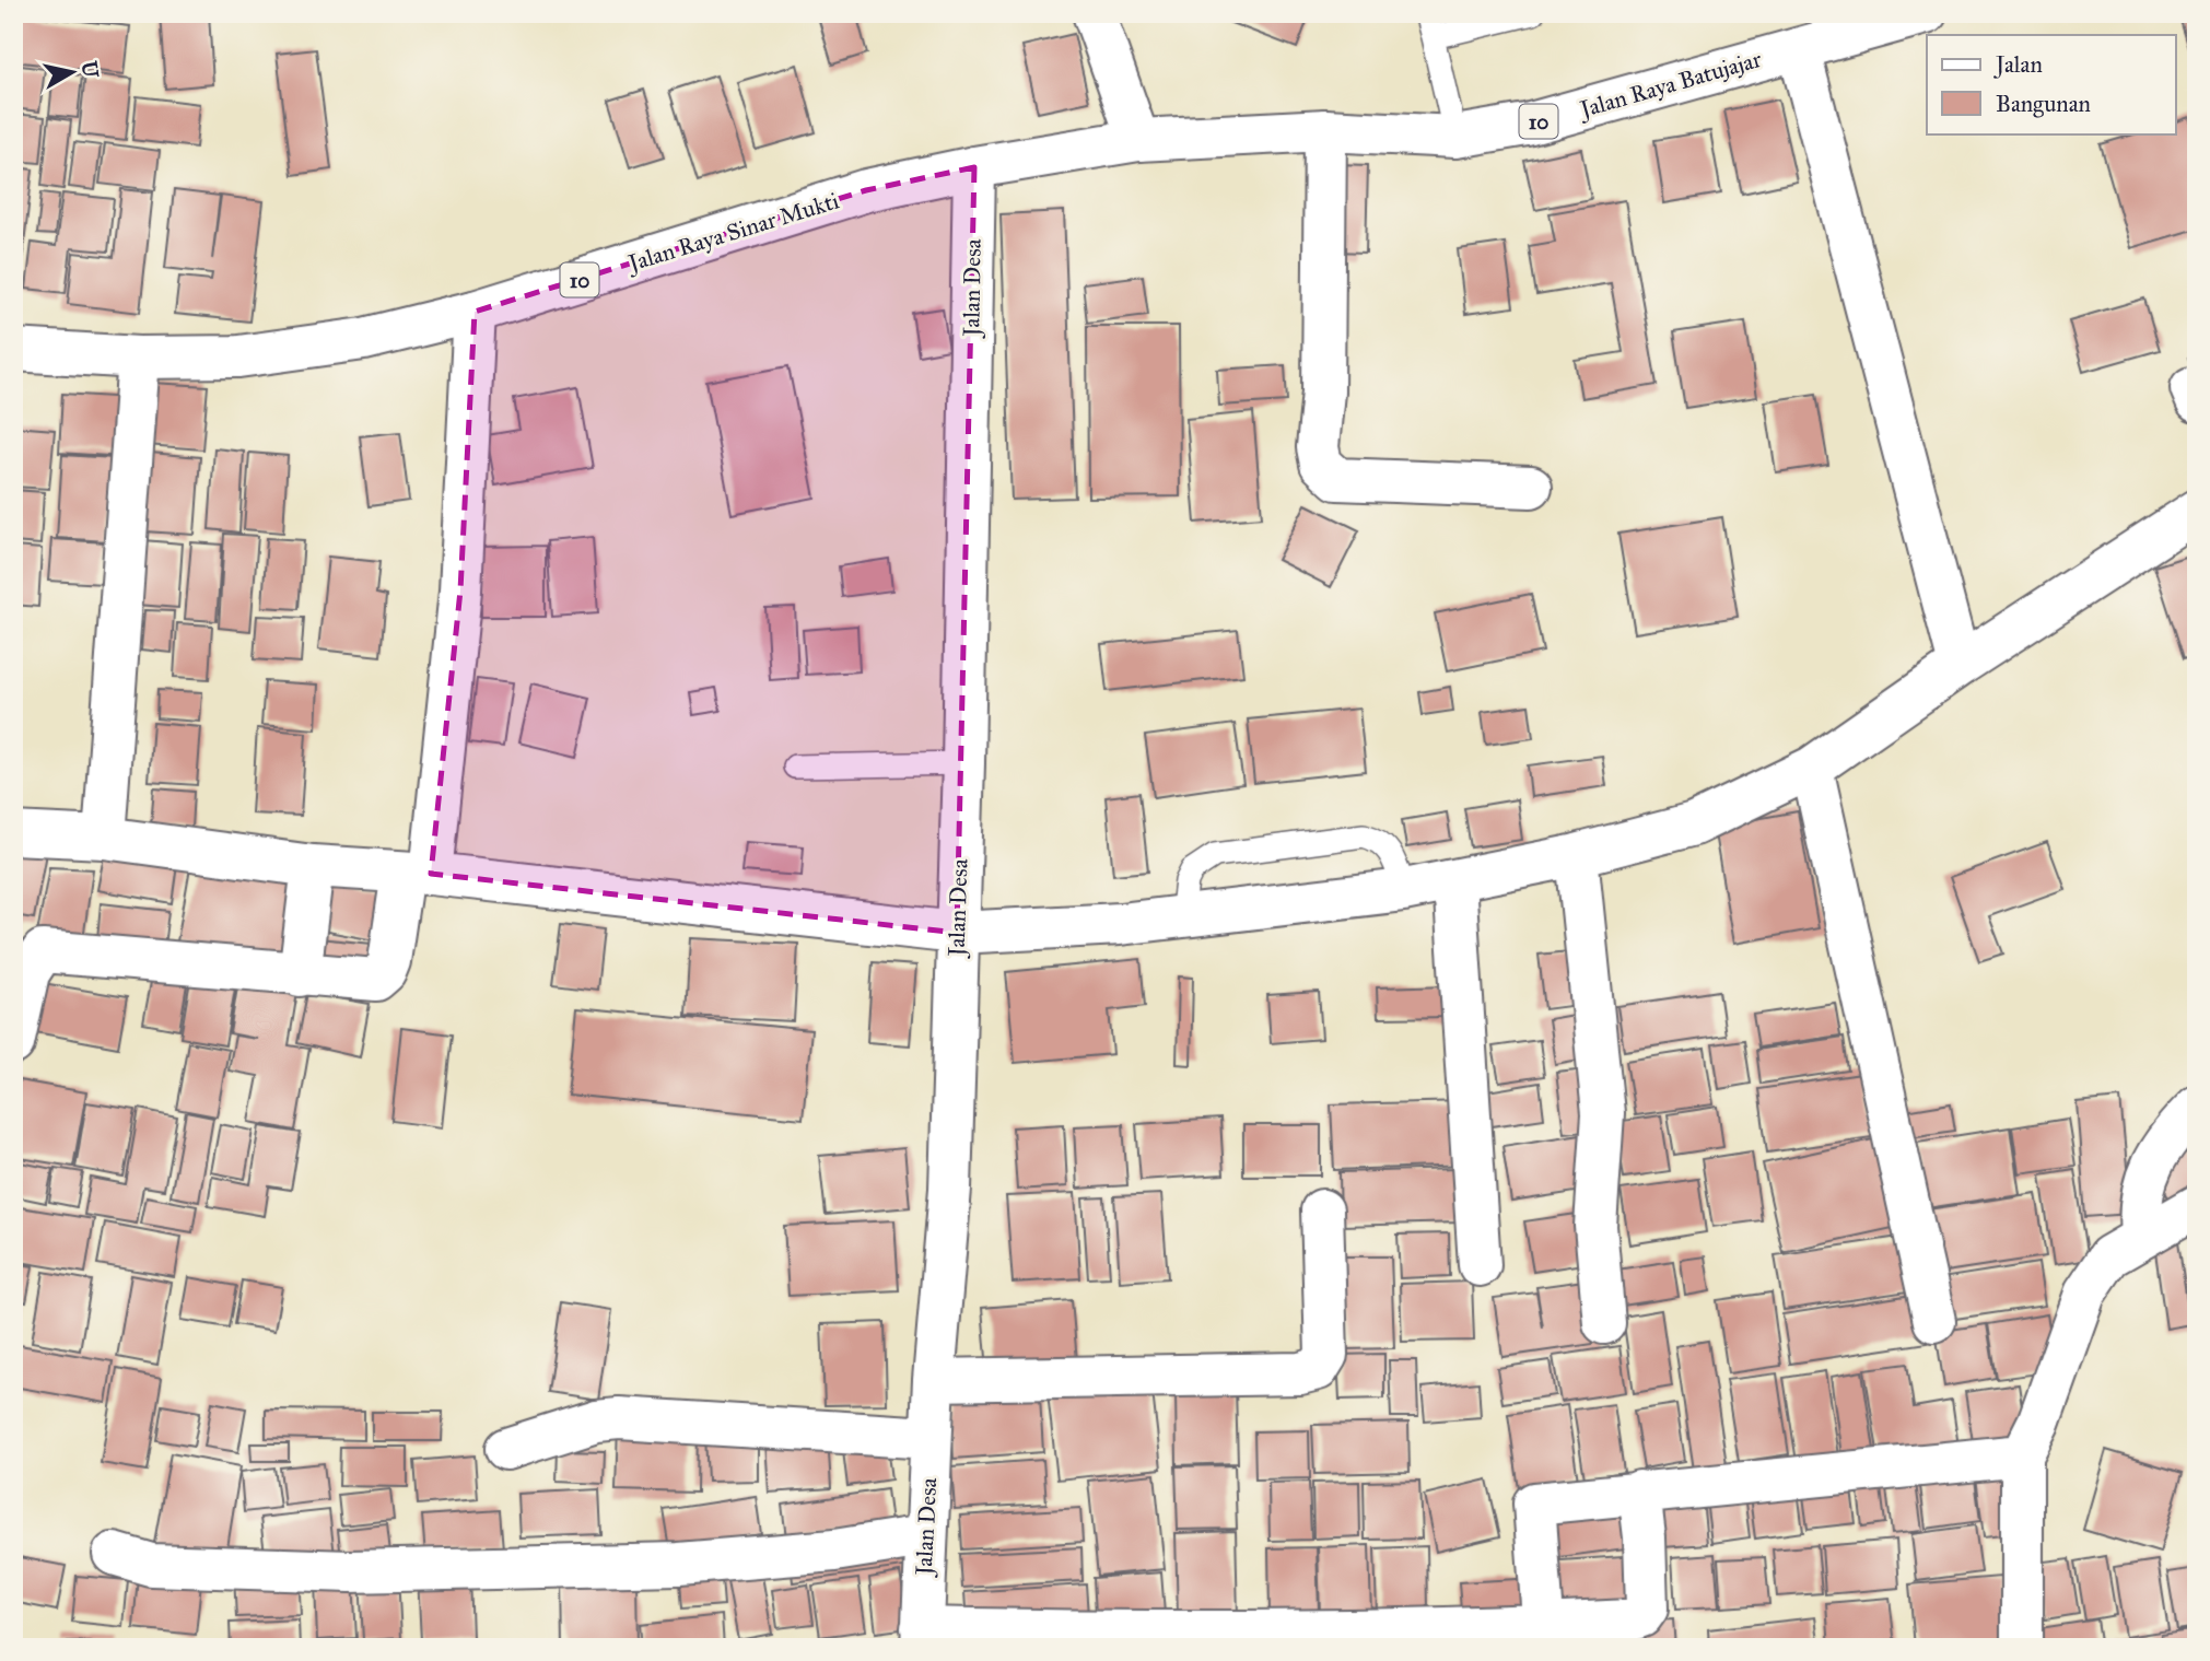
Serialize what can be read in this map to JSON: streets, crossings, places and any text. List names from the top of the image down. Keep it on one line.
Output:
{"streets":{"main road":["Jalan Raya Batujajar","10","Jalan Raya Sinar Mukti","Jalan Desa"]},"crossings":[["Jalan Raya Batujajar","Jalan Raya Sinar Mukti"],["Jalan Raya Sinar Mukti","Jalan Desa"]],"legend":["Jalan","Bangunan"],"north":"right"}
